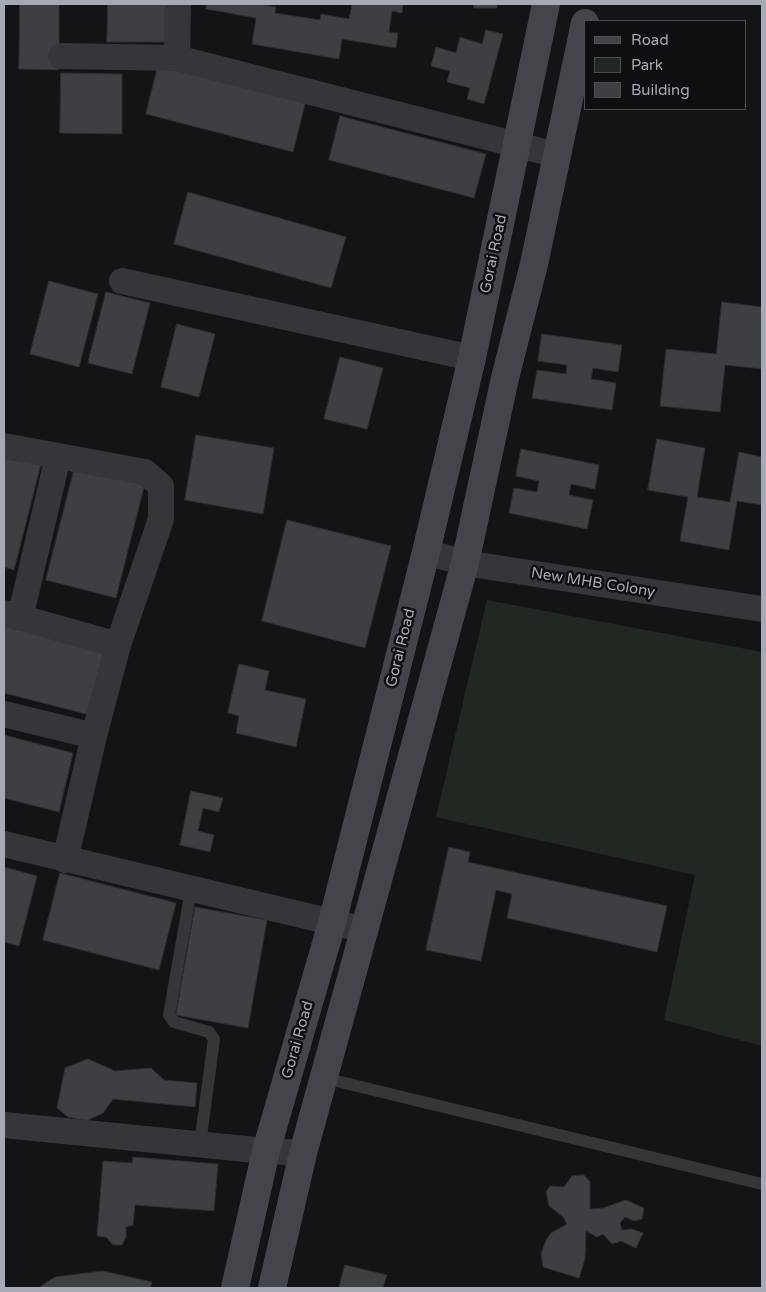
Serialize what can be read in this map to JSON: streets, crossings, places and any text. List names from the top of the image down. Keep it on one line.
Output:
{"streets":{"main road":["Gorai Road"],"street":["New MHB Colony"]},"crossings":[["Gorai Road","New MHB Colony"]],"legend":["Road","Park","Building"]}
